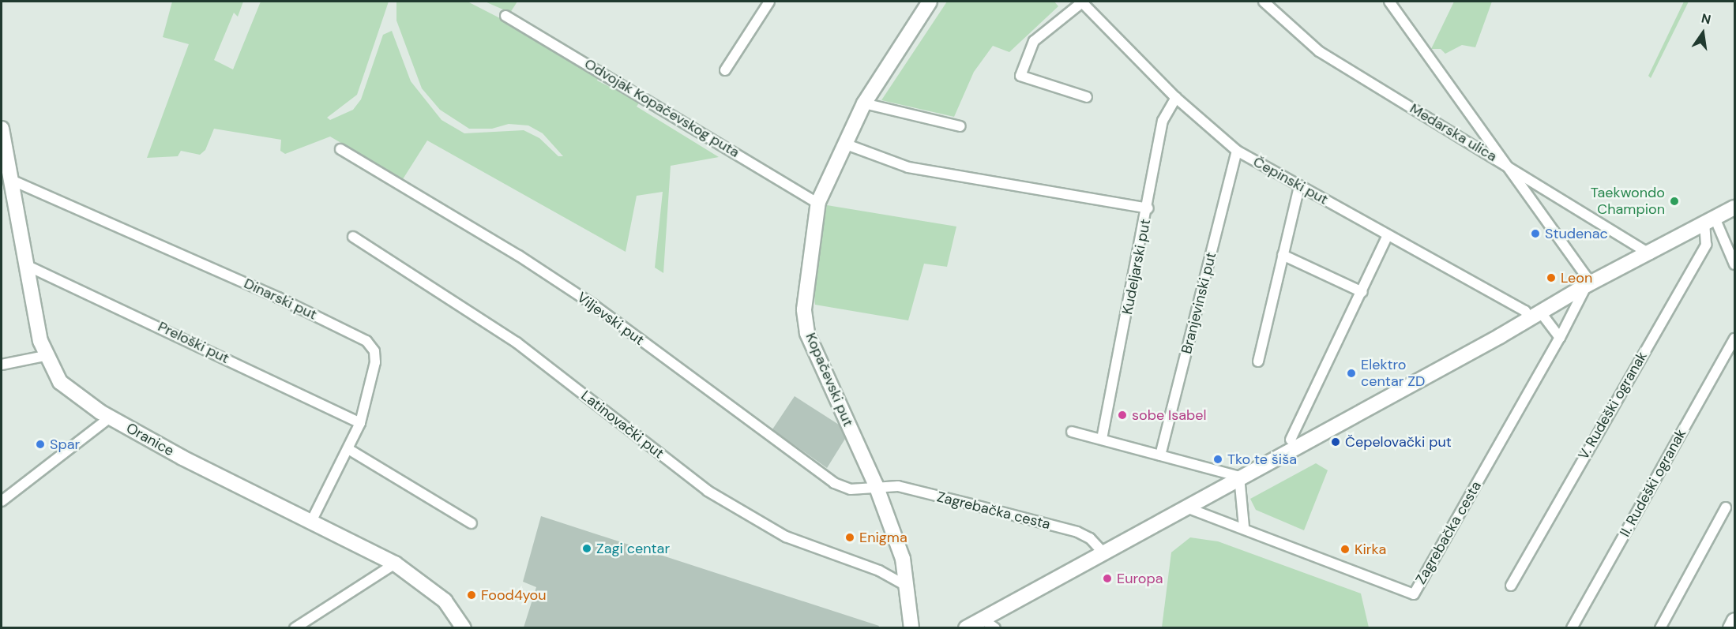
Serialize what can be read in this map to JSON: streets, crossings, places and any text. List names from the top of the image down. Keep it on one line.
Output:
{"streets":{"street":["Odvojak Kopačevskog puta","Medarska ulica","Čepinski put","Kudeljarski put","Dinarski put","Branjevinski put","Viljevski put","Preloški put","Kopačevski put","V. Rudeški ogranak","Latinovački put","Oranice","II. Rudeški ogranak","Zagrebačka cesta"]},"crossings":[["Odvojak Kopačevskog puta","Kopačevski put"],["Čepinski put","Kudeljarski put"],["Čepinski put","Branjevinski put"],["Dinarski put","Preloški put"],["Dinarski put","Oranice"],["Viljevski put","Kopačevski put"],["Viljevski put","Zagrebačka cesta"],["Preloški put","Oranice"],["Kopačevski put","Latinovački put"],["Kopačevski put","Zagrebačka cesta"]],"places":["Taekwondo Champion","Studenac","Leon","Elektro centar ZD","sobe Isabel","Čepelovački put","Spar","Tko te šiša","Enigma","Zagi centar","Kirka","Europa","Food4you"],"north":"top"}
